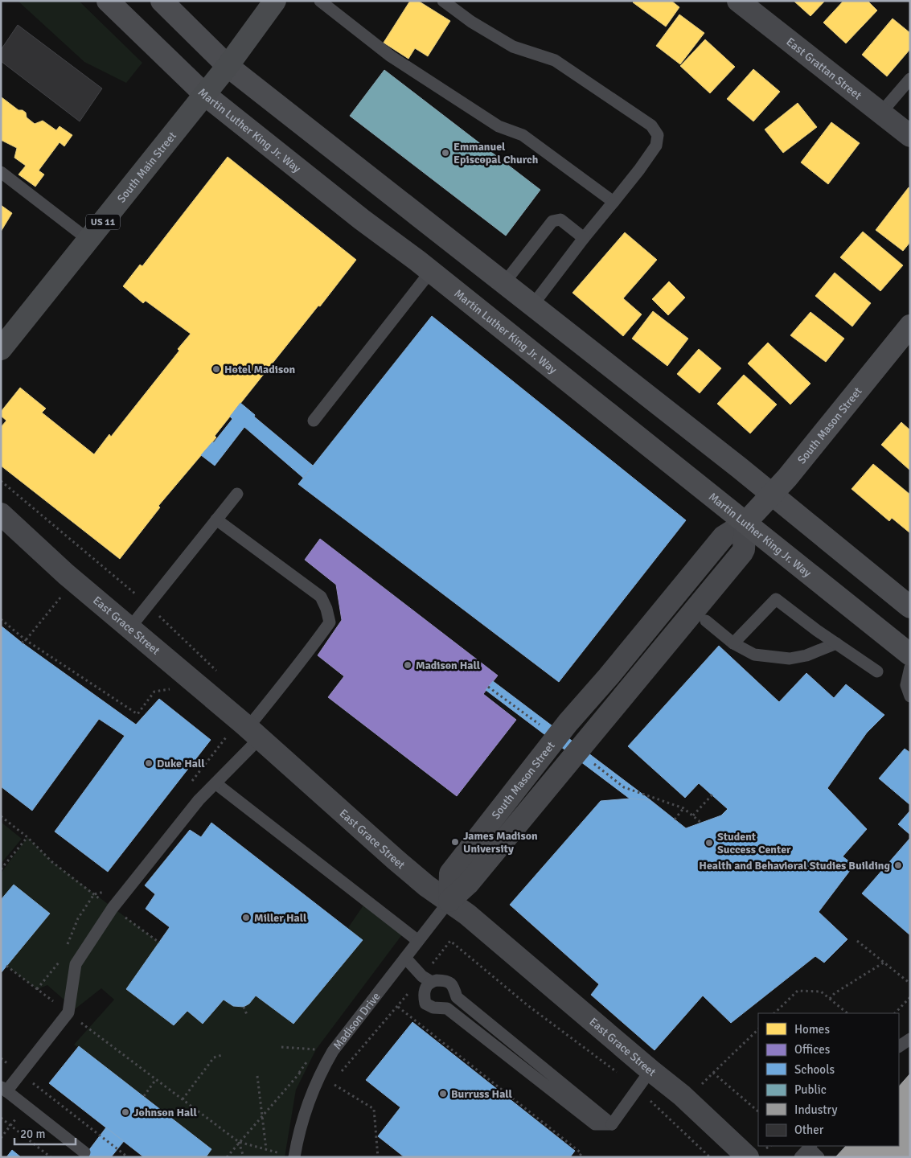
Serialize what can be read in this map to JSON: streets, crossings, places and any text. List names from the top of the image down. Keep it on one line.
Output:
{"streets":{"main road":["Martin Luther King Jr. Way","South Main Street","US 11","South Mason Street"],"street":["East Grattan Street","East Grace Street"],"lane":["Madison Drive"]},"crossings":[["Martin Luther King Jr. Way","South Main Street"],["Martin Luther King Jr. Way","South Mason Street"],["South Mason Street","East Grace Street"],["South Mason Street","Madison Drive"],["East Grace Street","Madison Drive"]],"places":["Emmanuel Episcopal Church","Hotel Madison","Madison Hall","Duke Hall","James Madison University","Student Success Center","Health and Behavioral Studies Building","Miller Hall","Burruss Hall","Johnson Hall"],"legend":["Homes","Offices","Schools","Public","Industry","Other"],"scale_bar":"20 m"}
